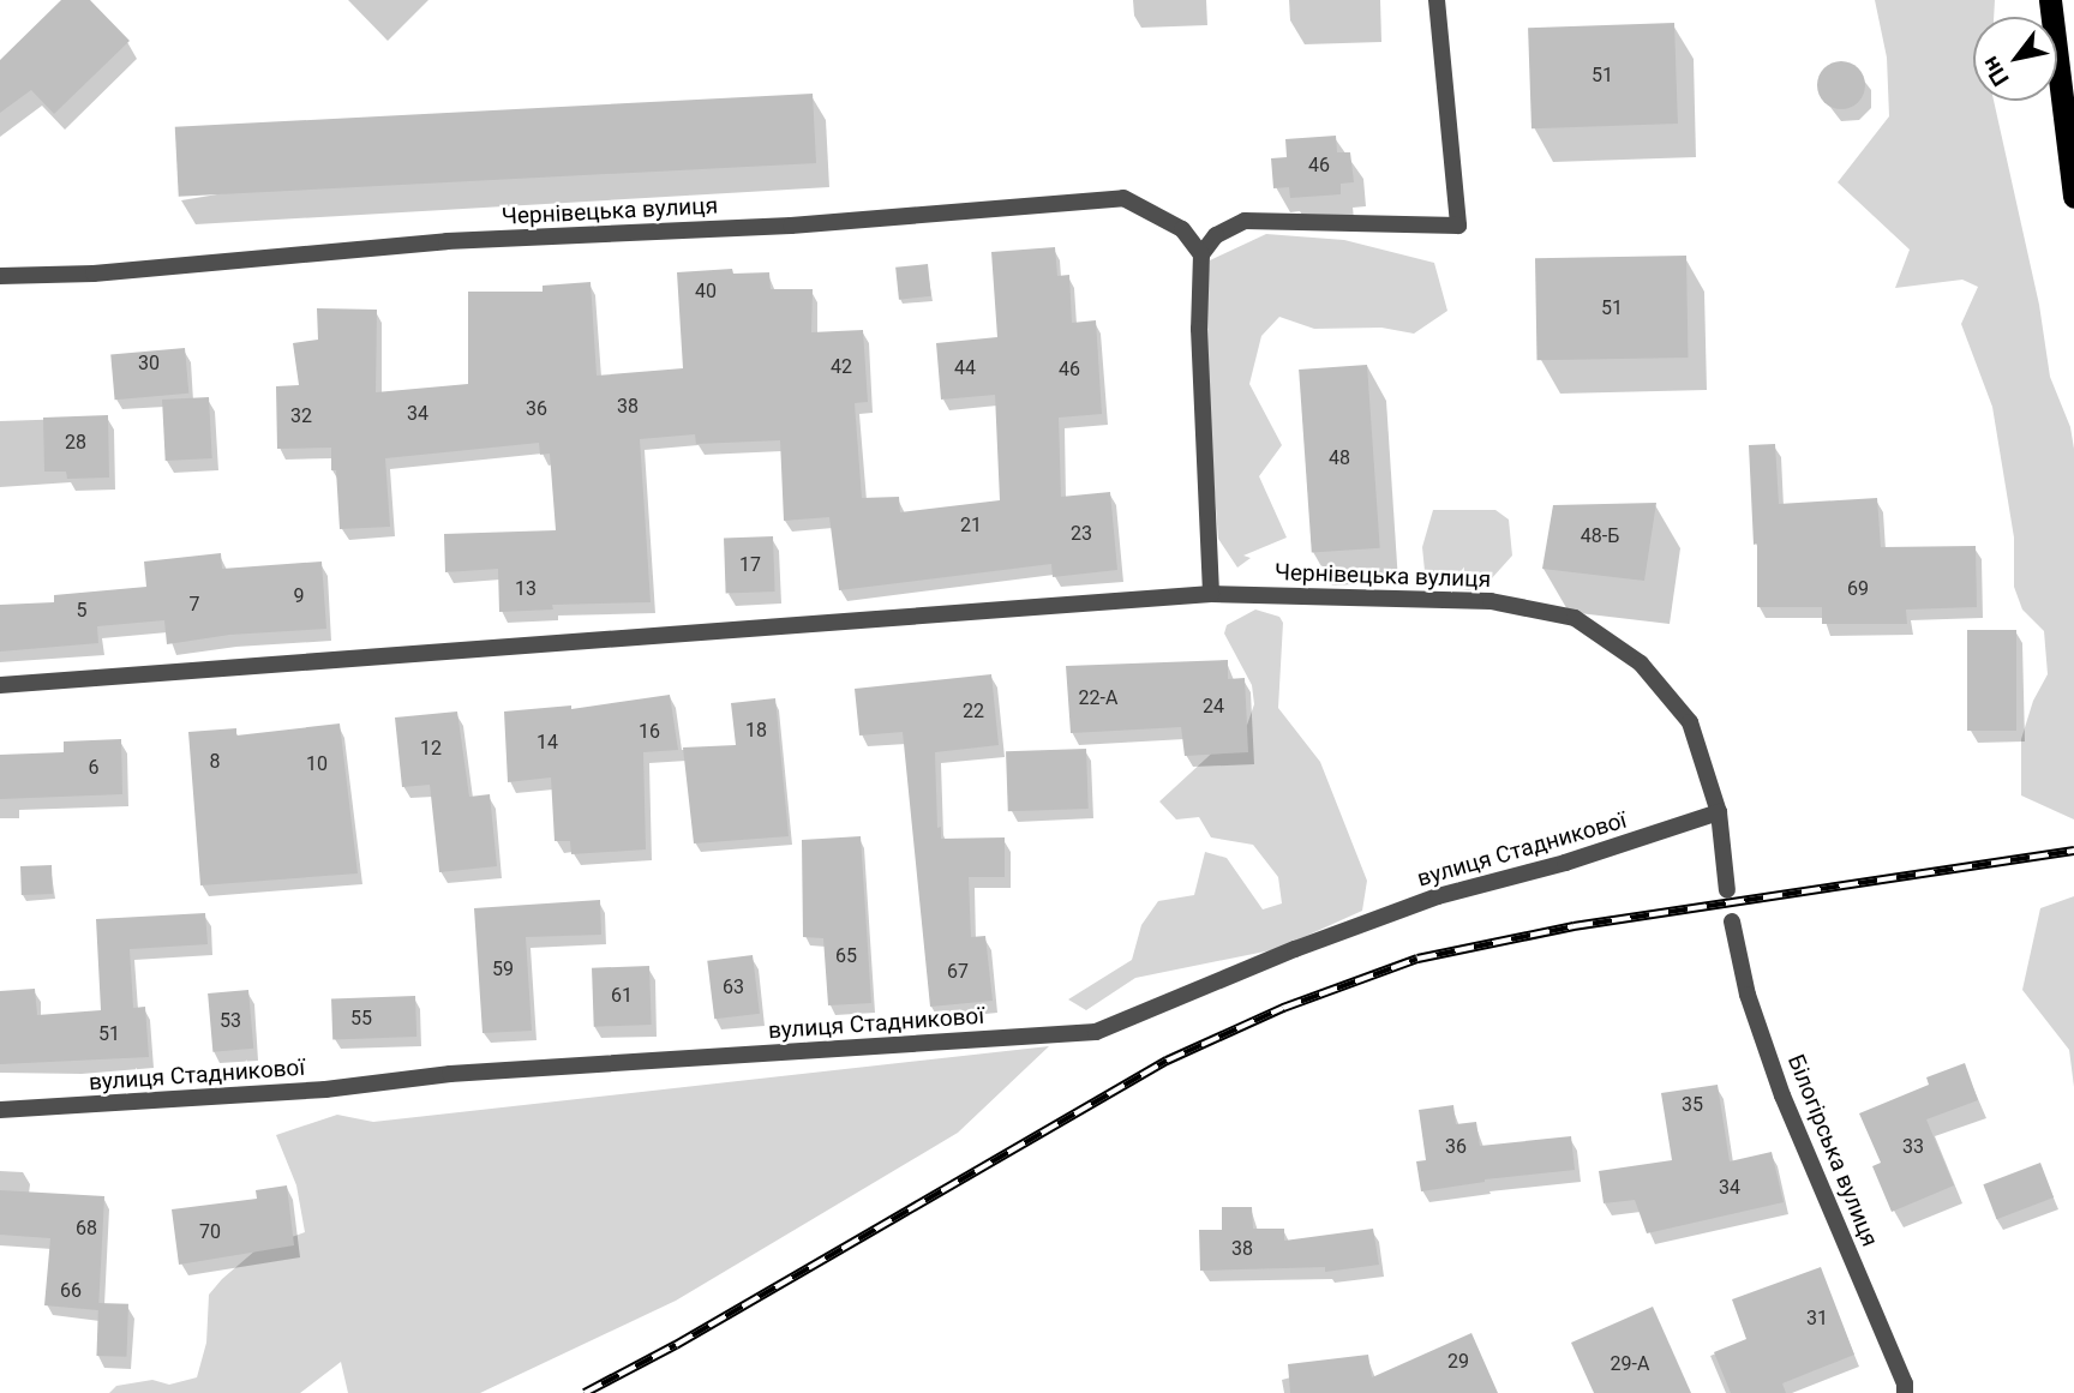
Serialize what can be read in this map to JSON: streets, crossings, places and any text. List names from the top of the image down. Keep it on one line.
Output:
{"streets":{"street":["Чернівецька вулиця","вулиця Стадникової","Білогірська вулиця"]},"crossings":[["Чернівецька вулиця","вулиця Стадникової"]],"house_numbers":["51","46","40","51","30","42","44","46","38","36","34","32","28","48","21","23","48-Б","17","13","69","9","7","5","22-А","24","22","18","16","14","12","8","10","6","65","59","67","63","61","55","53","51","35","36","33","34","68","70","38","66","31","29","29-А"],"north":"bottom left"}
